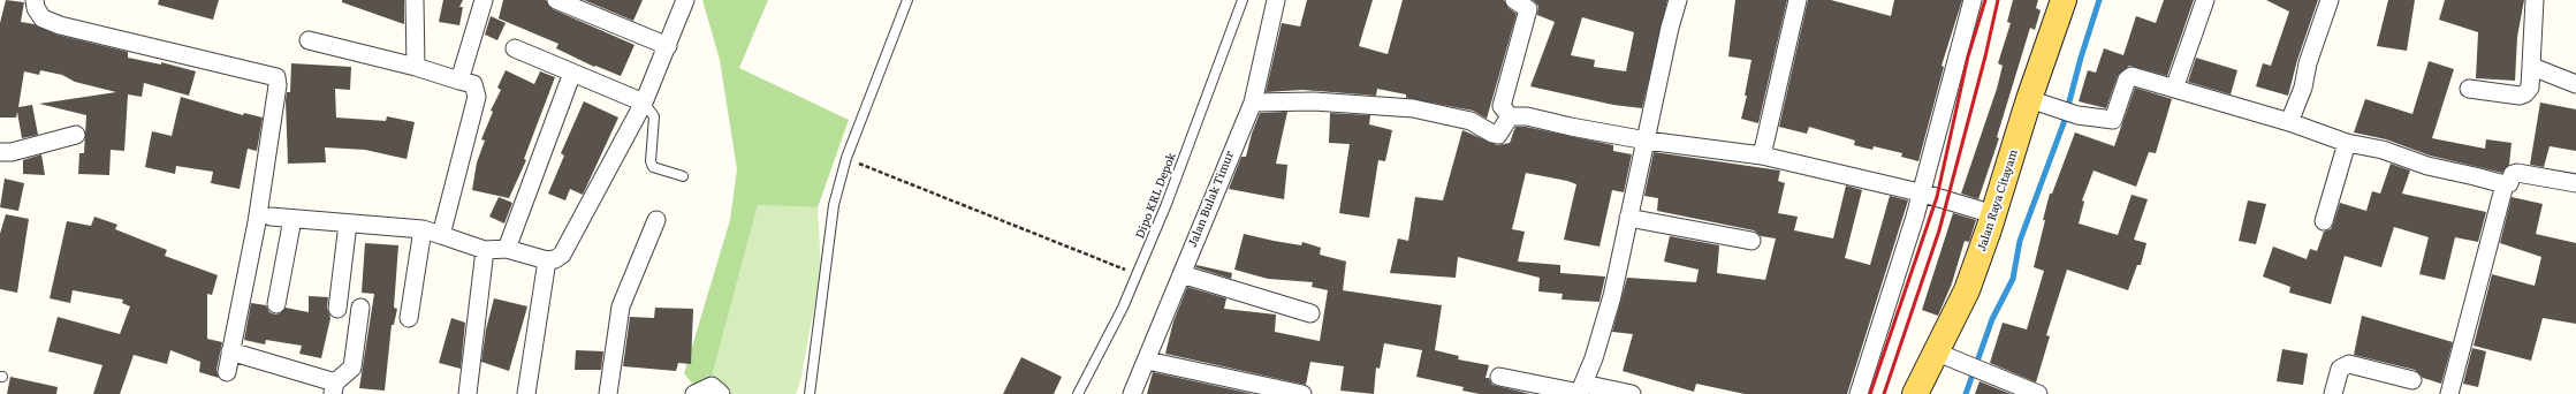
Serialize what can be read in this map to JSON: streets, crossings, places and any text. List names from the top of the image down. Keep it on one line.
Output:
{"streets":{"main road":["Jalan Raya Citayam"],"street":["Jalan Bulak Timur"],"lane":["Dipo KRL Depok"]}}
